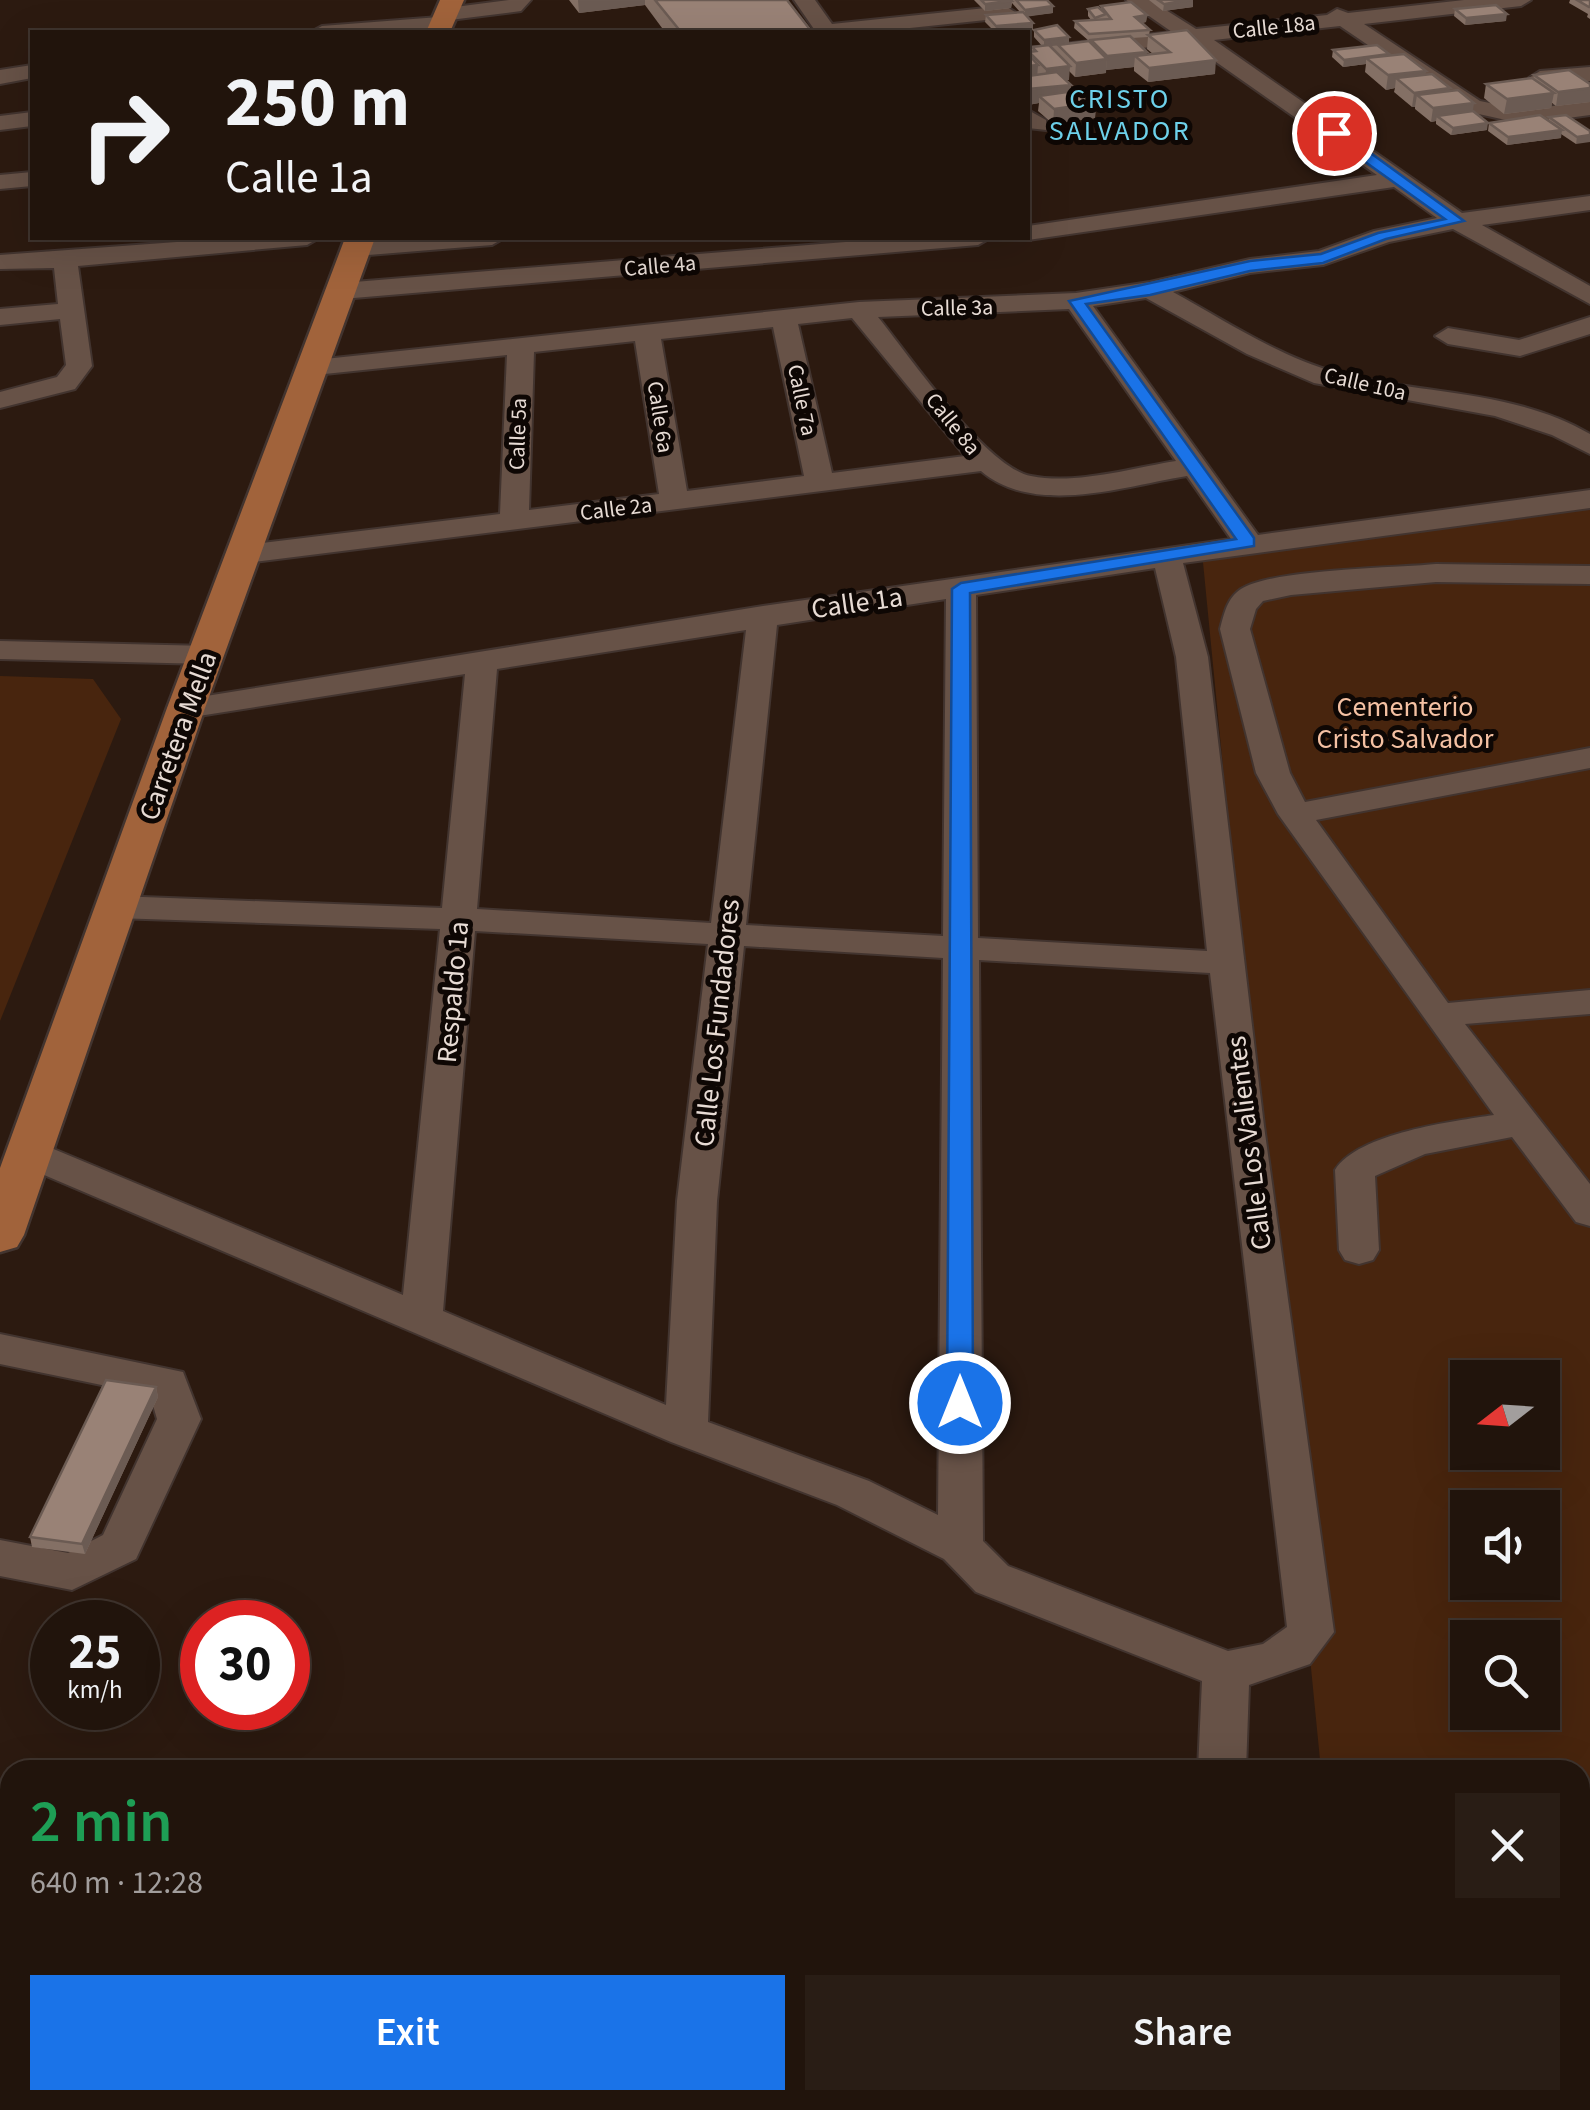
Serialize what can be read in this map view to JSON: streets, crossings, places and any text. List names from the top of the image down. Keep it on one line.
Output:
{"streets":{"main road":["Carretera Mella"],"street":["Calle 18a","Calle 4a","Calle 3a","Calle 10a","Calle 7a","Calle 6a","Calle 8a","Calle 5a","Calle 2a","Calle 1a","Respaldo 1a","Calle Los Fundadores","Calle Los Valientes"]},"crossings":[["Calle 4a","Carretera Mella"],["Calle 3a","Calle 10a"],["Calle 3a","Calle 7a"],["Calle 3a","Calle 6a"],["Calle 3a","Calle 8a"],["Calle 3a","Calle 5a"],["Calle 3a","Carretera Mella"],["Calle 7a","Calle 2a"],["Calle 6a","Calle 2a"],["Calle 8a","Calle 2a"],["Calle 5a","Calle 2a"],["Calle 2a","Carretera Mella"],["Calle 1a","Carretera Mella"],["Calle 1a","Respaldo 1a"],["Calle 1a","Calle Los Fundadores"],["Calle 1a","Calle Los Valientes"]],"districts":["CRISTO SALVADOR"],"parks":["Cementerio Cristo Salvador"],"north":"left","page":{"turn":["250 m","Calle 1a"],"speed":"25 km/h","limit":"30","heading":["2 min","640 m · 12:28"],"buttons":["Exit","Share"]}}
